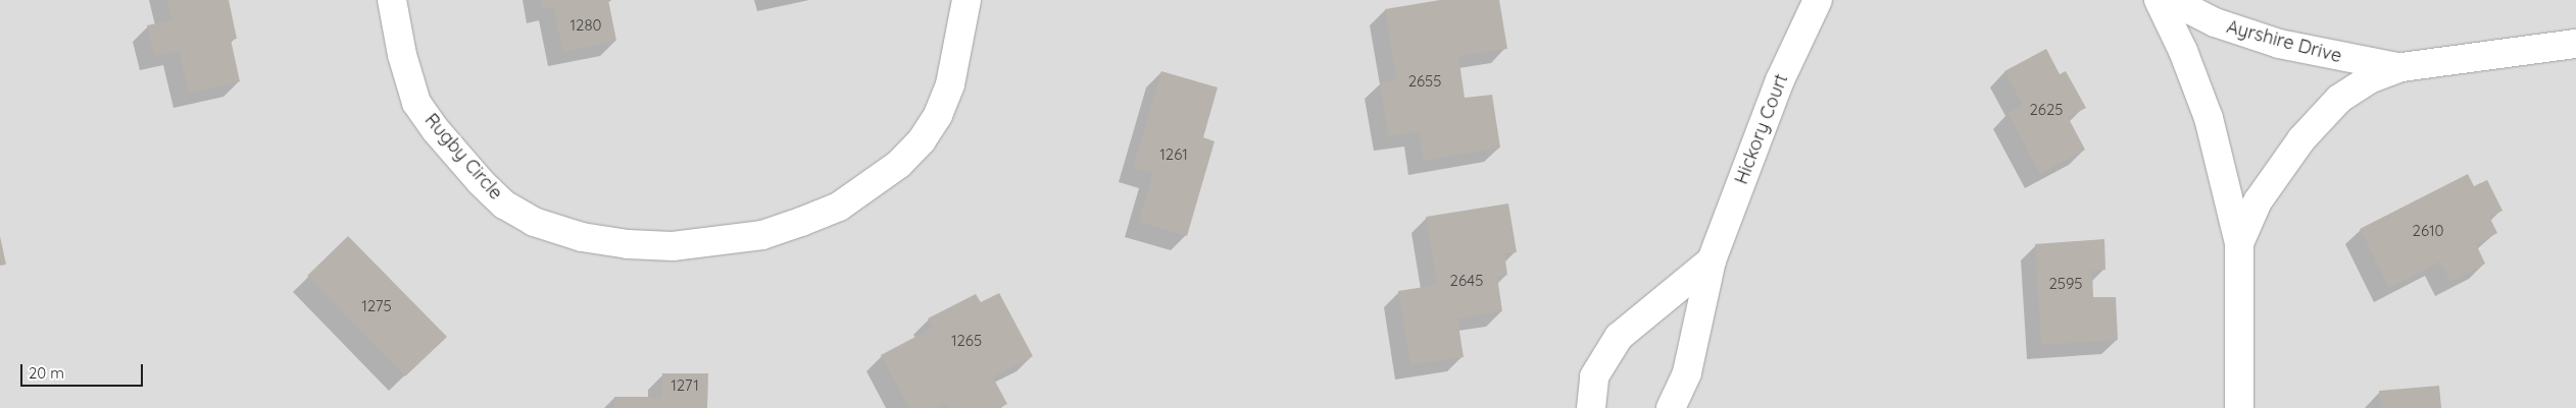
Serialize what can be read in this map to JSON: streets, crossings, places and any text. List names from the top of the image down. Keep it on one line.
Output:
{"streets":{"street":["Ayrshire Drive","Hickory Court","Rugby Circle"]},"house_numbers":["1280","2655","2625","1261","2610","2645","2595","1275","1265","1271"],"scale_bar":"20 m"}
